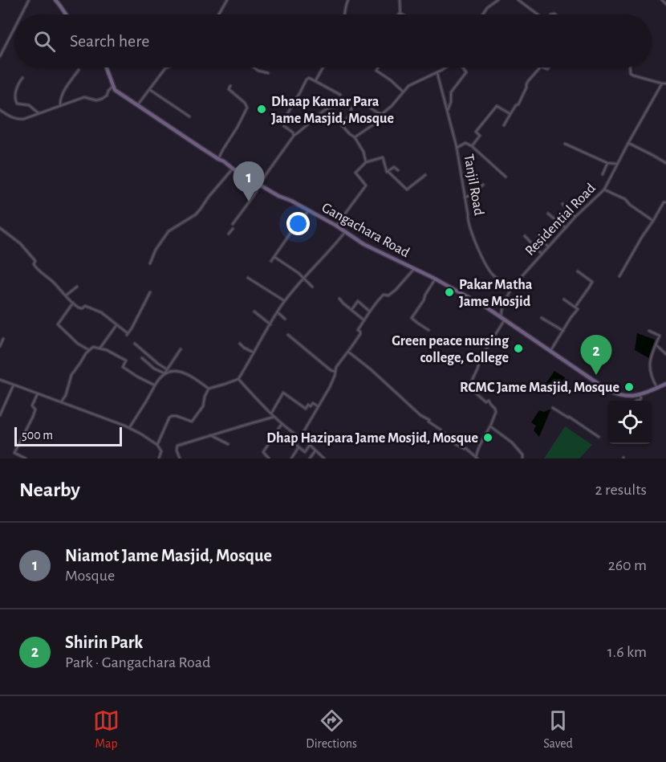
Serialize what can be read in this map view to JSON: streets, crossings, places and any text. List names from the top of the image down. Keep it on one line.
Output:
{"streets":{"main road":["Gangachara Road"],"street":["Tanjil Road","Residential Road"]},"crossings":[["Tanjil Road","Residential Road"],["Residential Road","Gangachara Road"]],"places":["Dhaap Kamar Para Jame Masjid, Mosque","Pakar Matha Jame Mosjid","Green peace nursing college, College","RCMC Jame Masjid, Mosque","Dhap Hazipara Jame Mosjid, Mosque"],"scale_bar":"500 m","page":{"search":"Search here","pins":["1","2"],"scale":"500 m","heading":["Nearby","2 results"],"list":[{"mark":"1","name":"Niamot Jame Masjid, Mosque","note":"Mosque","value":"260 m"},{"mark":"2","name":"Shirin Park","note":"Park · Gangachara Road","value":"1.6 km"}],"nav":["Map","Directions","Saved"]}}
